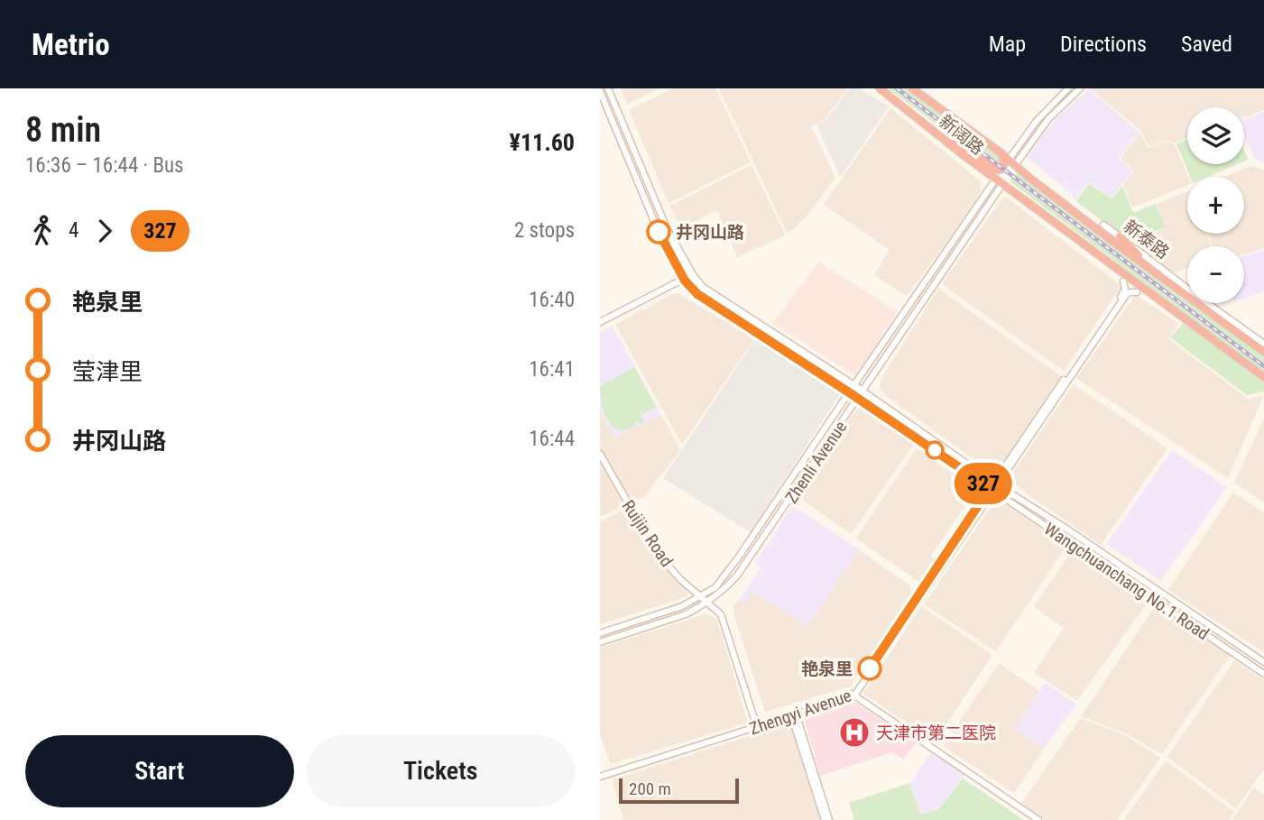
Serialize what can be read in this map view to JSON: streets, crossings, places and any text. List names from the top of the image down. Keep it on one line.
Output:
{"streets":{"highway":["新阔路"],"main road":["新泰路","Zhenli Avenue","Ruijin Road","Wangchuanchang No.1 Road","Zhengyi Avenue"]},"crossings":[["新阔路","Zhenli Avenue"],["Zhenli Avenue","Ruijin Road"],["Ruijin Road","Zhengyi Avenue"],["Wangchuanchang No.1 Road","Zhengyi Avenue"]],"places":{"other":["井冈山路","艳泉里"],"hospital":["天津市第二医院"]},"lines":["bus line 327"],"scale_bar":"200 m","page":{"header":"Metrio","nav":["Map","Directions","Saved"],"heading":["8 min","16:36 – 16:44 · Bus","¥11.60"],"on_map":"327","map_buttons":["+","−"],"legs":["4","327","2 stops"],"list":[{"name":"艳泉里","value":"16:40"},{"name":"莹津里","value":"16:41"},{"name":"井冈山路","value":"16:44"}],"buttons":["Start","Tickets"],"scale":"200 m"}}
